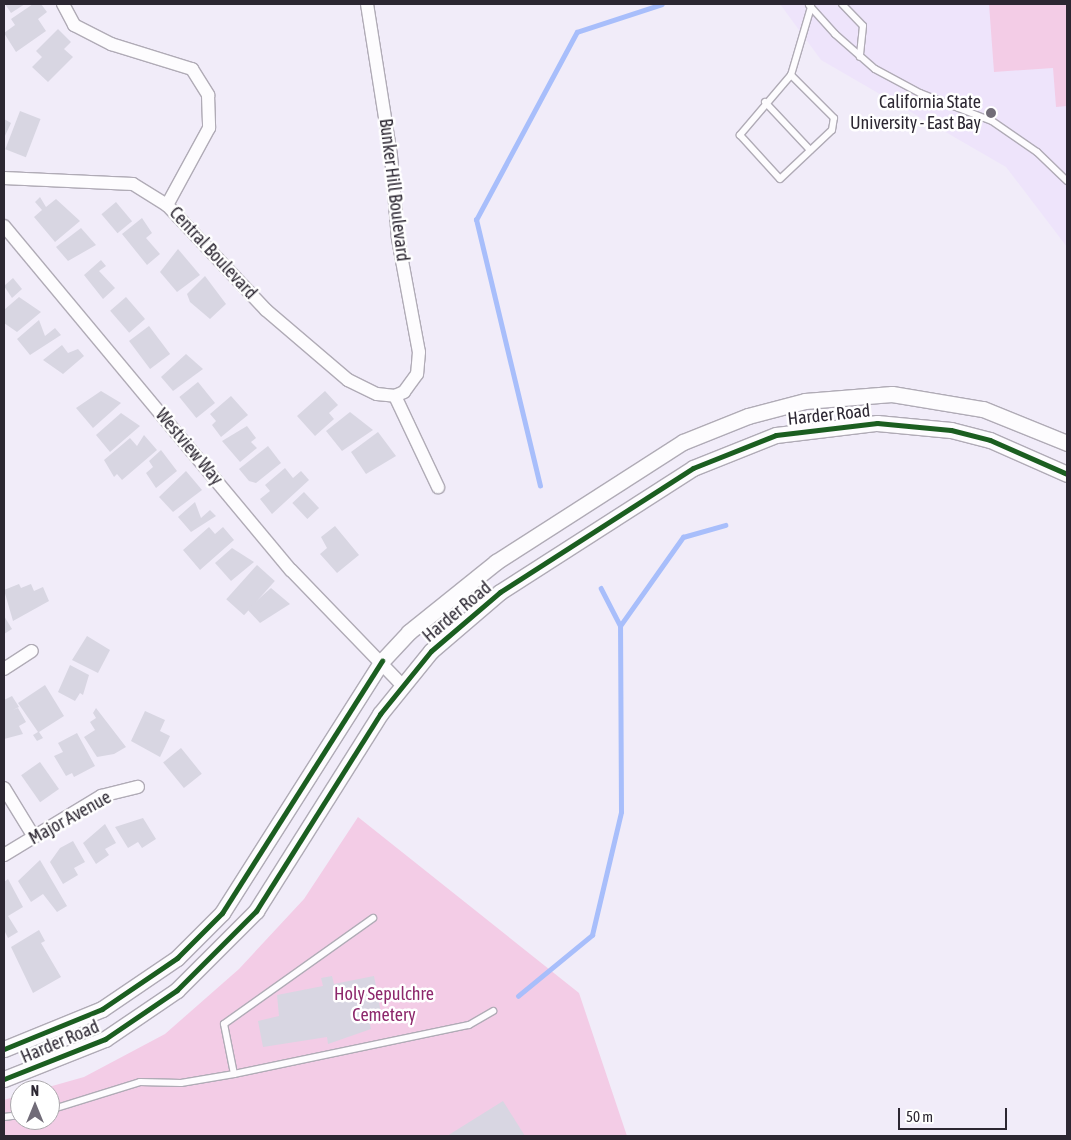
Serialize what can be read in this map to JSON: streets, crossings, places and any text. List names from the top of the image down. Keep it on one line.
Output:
{"streets":{"street":["Bunker Hill Boulevard","Central Boulevard","Harder Road","Westview Way","Major Avenue"]},"crossings":[["Bunker Hill Boulevard","Central Boulevard"],["Harder Road","Westview Way"]],"parks":["Holy Sepulchre Cemetery"],"places":["California State University - East Bay"],"scale_bar":"50 m","north":"top"}
